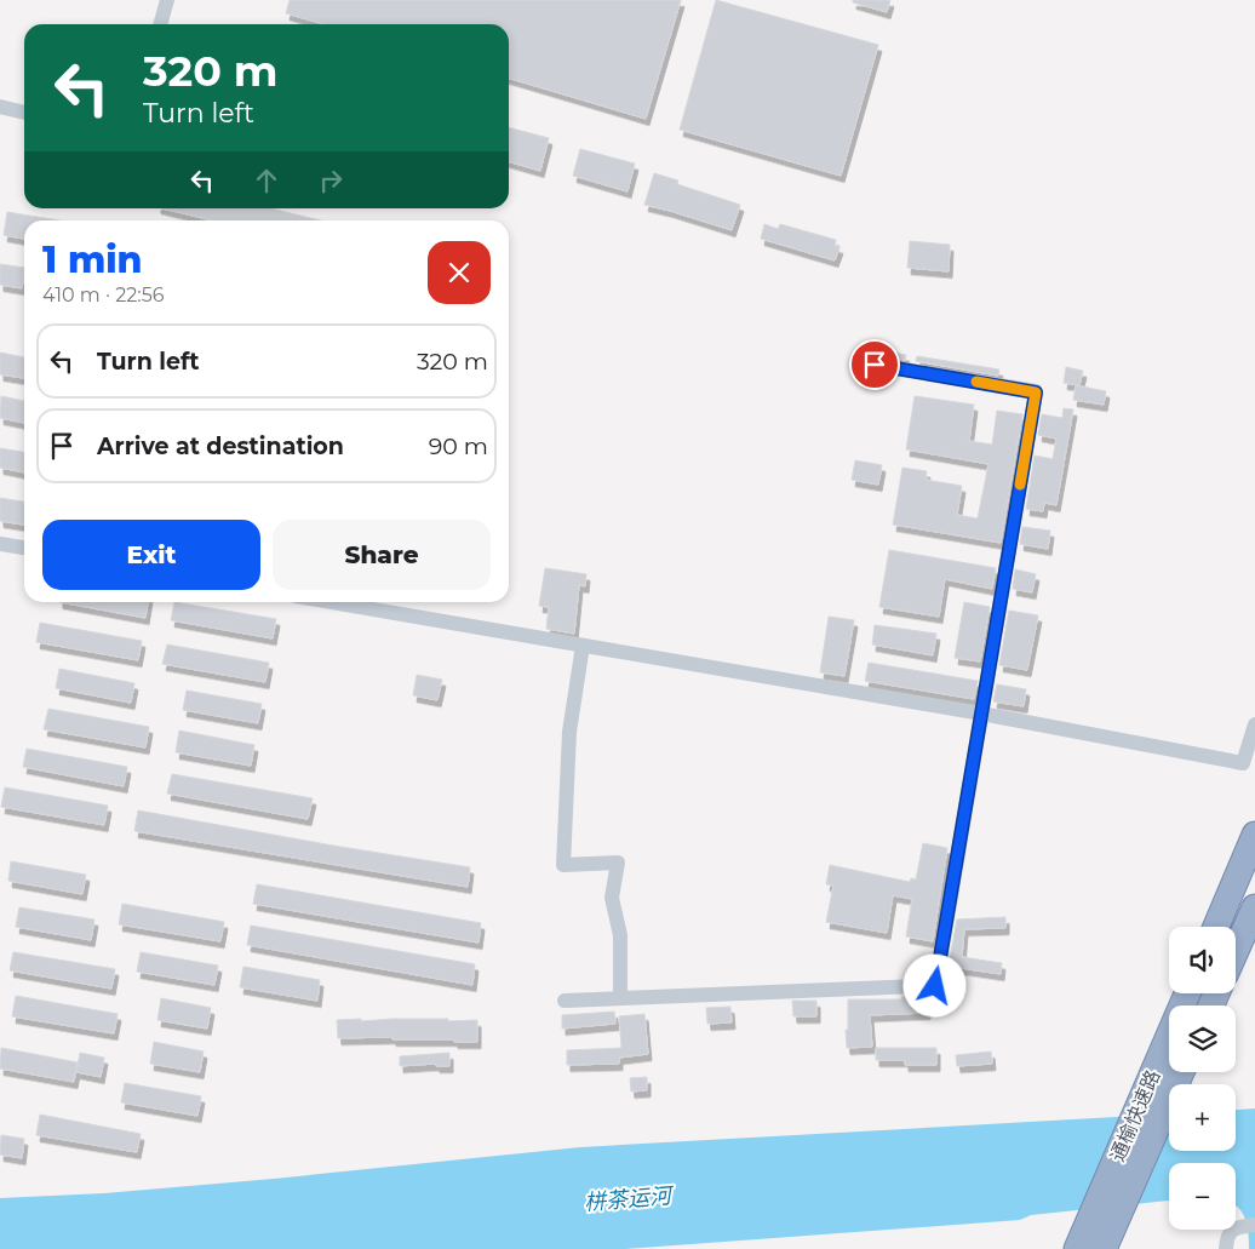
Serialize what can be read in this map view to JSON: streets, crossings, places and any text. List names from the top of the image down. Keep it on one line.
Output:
{"streets":{"highway":["通榆快速路"]},"water":["栟茶运河"],"page":{"turn":["320 m","Turn left"],"heading":["1 min","410 m · 22:56"],"list":[{"name":"Turn left","value":"320 m"},{"name":"Arrive at destination","value":"90 m"}],"buttons":["Exit","Share"],"map_buttons":["+","−"]}}
